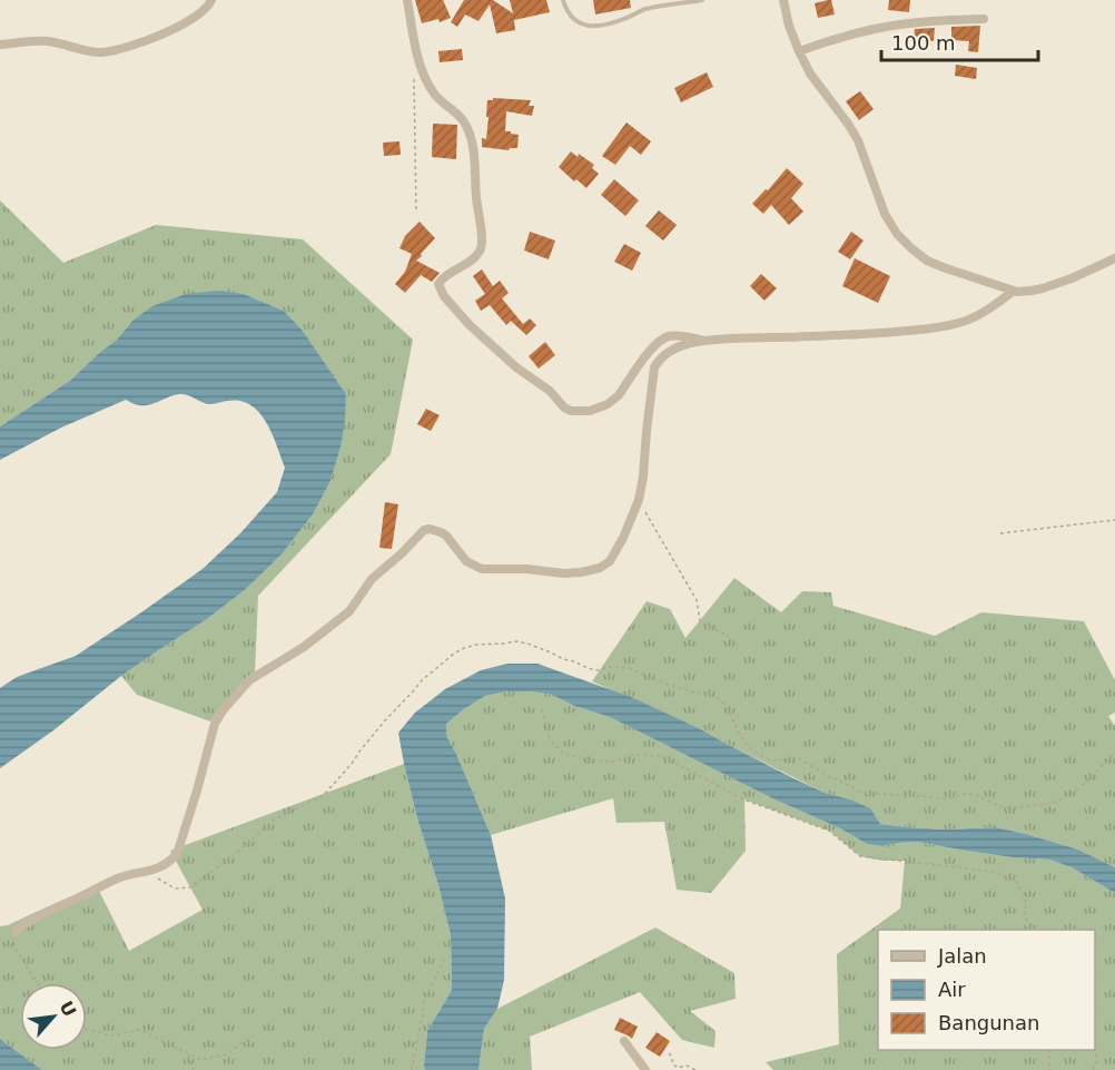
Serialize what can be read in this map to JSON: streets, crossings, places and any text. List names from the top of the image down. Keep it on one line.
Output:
{"legend":["Jalan","Air","Bangunan"],"scale_bar":"100 m","north":"top right"}
